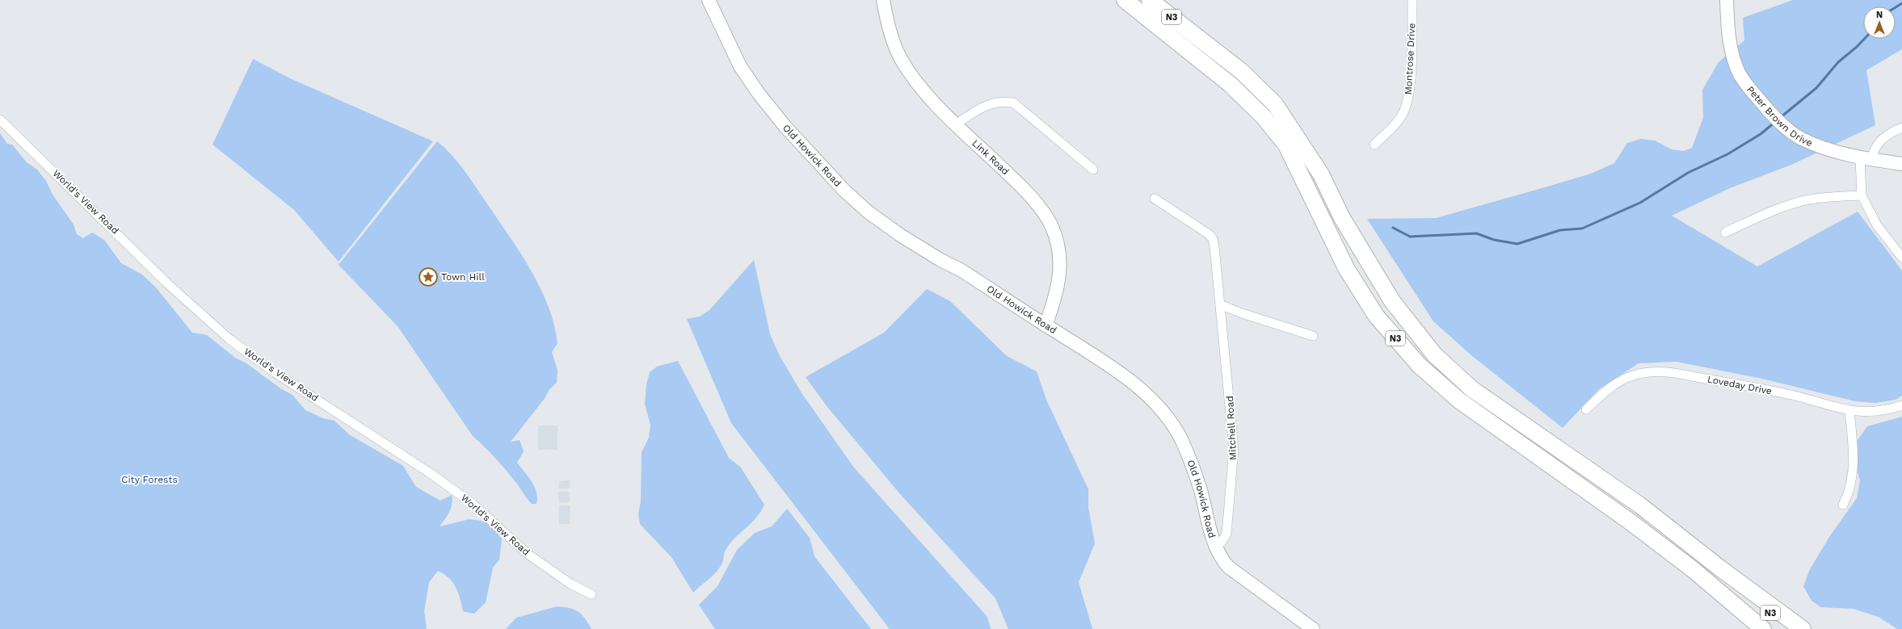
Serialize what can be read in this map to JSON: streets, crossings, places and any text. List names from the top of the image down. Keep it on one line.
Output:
{"streets":{"highway":["N3"],"main road":["Peter Brown Drive","Old Howick Road","Link Road"],"street":["Montrose Drive","World's View Road","Loveday Drive","Mitchell Road"]},"crossings":[["Old Howick Road","Link Road"],["Old Howick Road","Mitchell Road"]],"parks":["City Forests"],"places":{"place":["Town Hill"]},"north":"top"}
